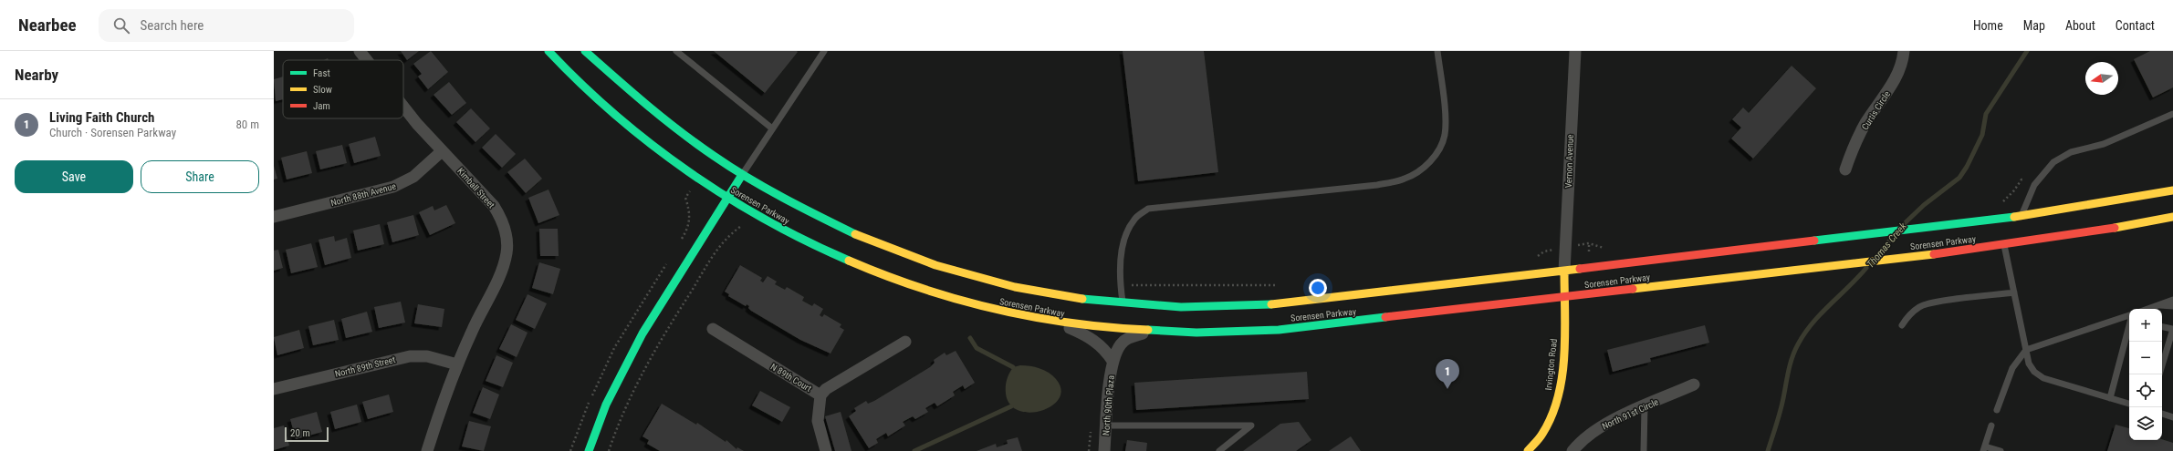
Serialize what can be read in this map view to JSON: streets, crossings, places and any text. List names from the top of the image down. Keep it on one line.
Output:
{"streets":{"main road":["Sorensen Parkway","Irvington Road"],"street":["Curtis Circle","Vernon Avenue","Kimball Street","North 88th Avenue","North 89th Street","N 89th Court","North 90th Plaza","North 91st Circle"]},"crossings":[["Vernon Avenue","Sorensen Parkway"],["Vernon Avenue","Irvington Road"],["Kimball Street","North 88th Avenue"],["Kimball Street","North 89th Street"],["Sorensen Parkway","Irvington Road"]],"water":["Thomas Creek"],"legend":["Fast","Slow","Jam"],"scale_bar":"20 m","north":"left","page":{"header":"Nearbee","search":"Search here","nav":["Home","Map","About","Contact"],"heading":"Nearby","list":[{"mark":"1","name":"Living Faith Church","note":"Church · Sorensen Parkway","value":"80 m"}],"buttons":["Save","Share"],"map_buttons":["+","−"],"pins":"1","scale":"20 m"}}
